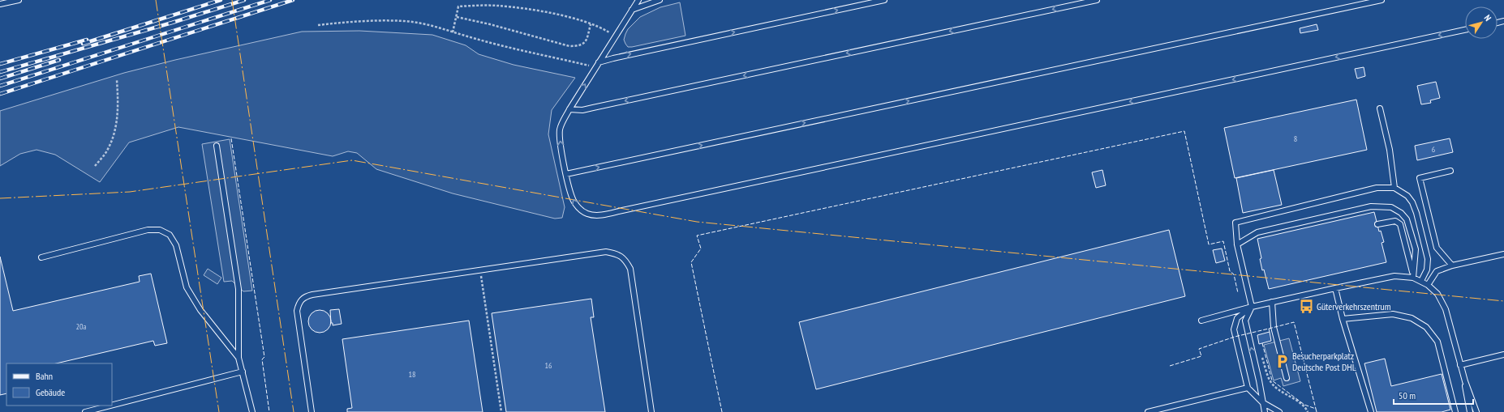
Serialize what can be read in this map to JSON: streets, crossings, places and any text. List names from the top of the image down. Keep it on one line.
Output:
{"places":{"bus stop":["Güterverkehrszentrum"],"parking":["Besucherparkplatz Deutsche Post DHL"]},"house_numbers":["8","6","20a","16","18"],"legend":["Bahn","Gebäude"],"scale_bar":"50 m","north":"top right"}
